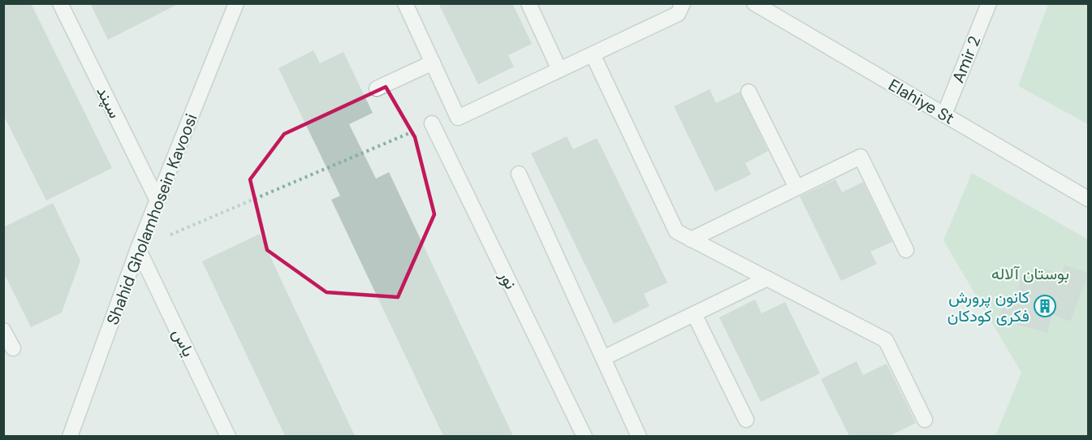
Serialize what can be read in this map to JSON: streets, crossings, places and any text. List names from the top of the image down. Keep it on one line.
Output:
{"streets":{"street":["Amir 2","Elahiye St","سپند","Shahid Gholamhosein Kavoosi","نور","یاس"]},"crossings":[["Amir 2","Elahiye St"],["سپند","Shahid Gholamhosein Kavoosi"],["Shahid Gholamhosein Kavoosi","یاس"]],"parks":["بوستان آلاله"],"places":{"building":["کانون پرورش فکری کودکان"]}}
